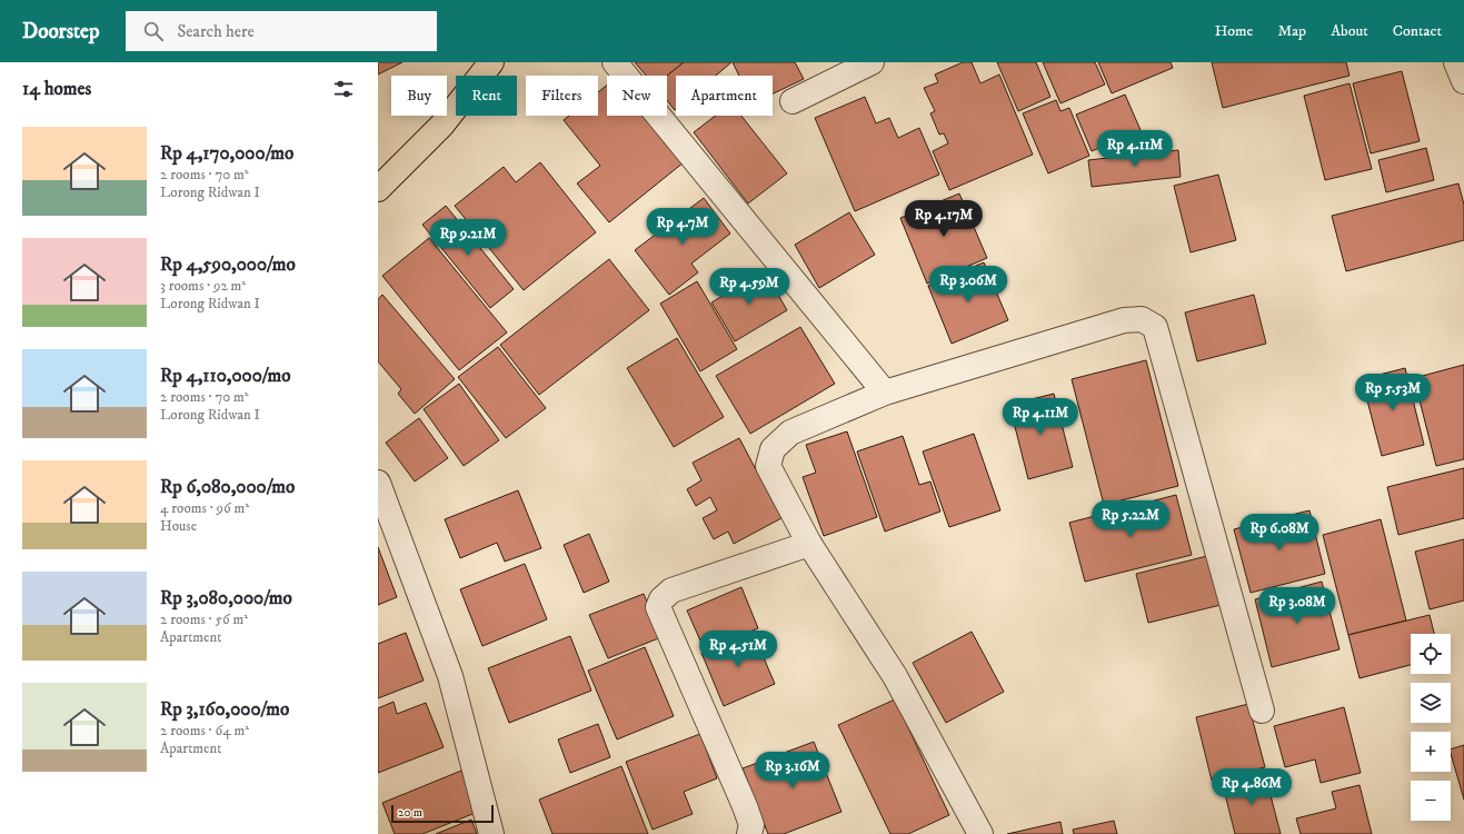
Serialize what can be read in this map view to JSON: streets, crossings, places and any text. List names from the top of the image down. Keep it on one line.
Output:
{"scale_bar":"20 m","page":{"header":"Doorstep","search":"Search here","nav":["Home","Map","About","Contact"],"heading":"14 homes","chip":["Buy","Rent","Filters","New","Apartment"],"list":[{"name":"Rp 4,170,000/mo","note":"2 rooms · 70 m² · Lorong Ridwan I"},{"name":"Rp 4,590,000/mo","note":"3 rooms · 92 m² · Lorong Ridwan I"},{"name":"Rp 4,110,000/mo","note":"2 rooms · 70 m² · Lorong Ridwan I"},{"name":"Rp 6,080,000/mo","note":"4 rooms · 96 m² · House"},{"name":"Rp 3,080,000/mo","note":"2 rooms · 56 m² · Apartment"},{"name":"Rp 3,160,000/mo","note":"2 rooms · 64 m² · Apartment"}],"price":["Rp 4.11M","Rp 4.17M","Rp 4.7M","Rp 9.21M","Rp 3.06M","Rp 4.59M","Rp 5.53M","Rp 4.11M","Rp 5.22M","Rp 6.08M","Rp 3.08M","Rp 4.51M","Rp 3.16M","Rp 4.86M"],"map_buttons":["+","−"],"scale":"20 m"}}
